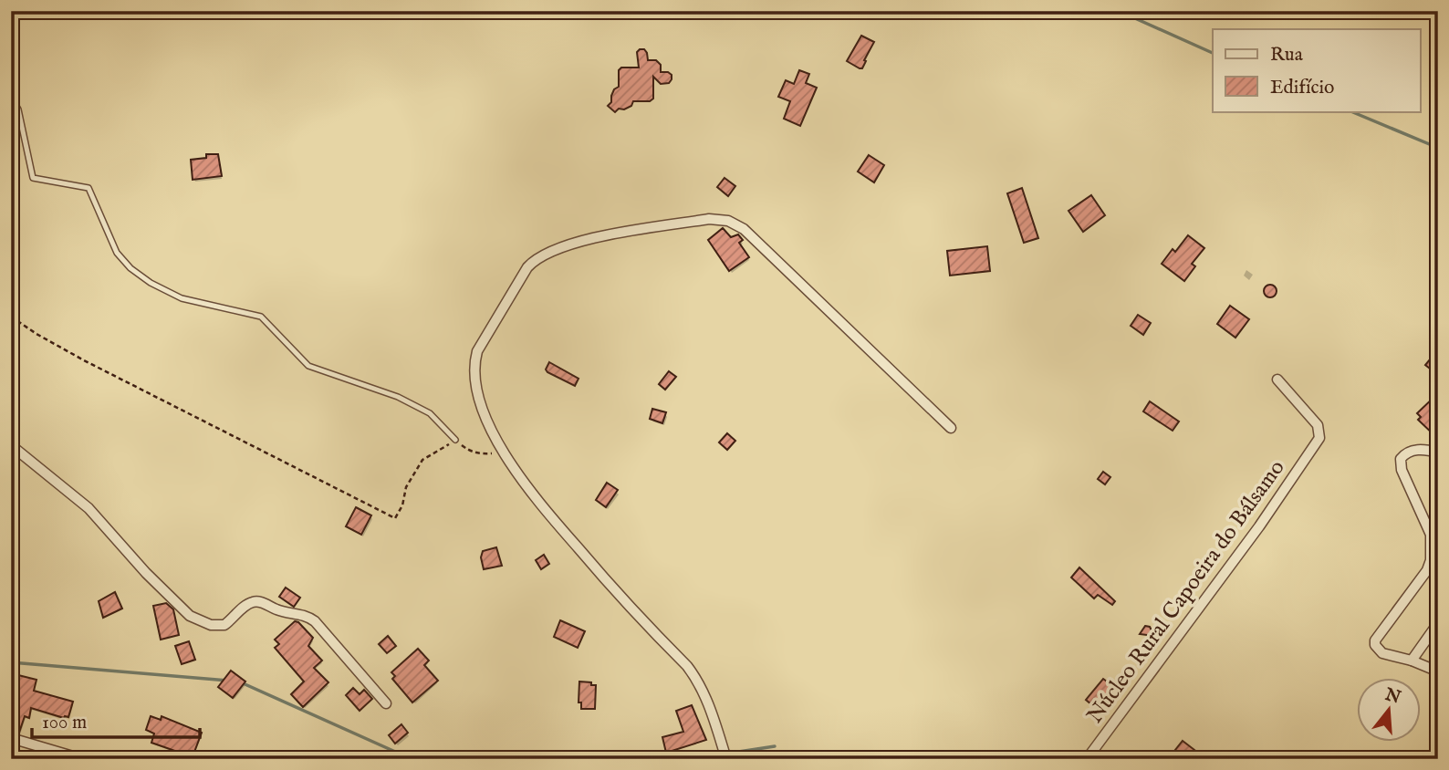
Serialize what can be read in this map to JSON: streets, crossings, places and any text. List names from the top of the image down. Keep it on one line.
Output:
{"streets":{"street":["Núcleo Rural Capoeira do Bálsamo"]},"legend":["Rua","Edifício"],"scale_bar":"100 m","north":"top"}
